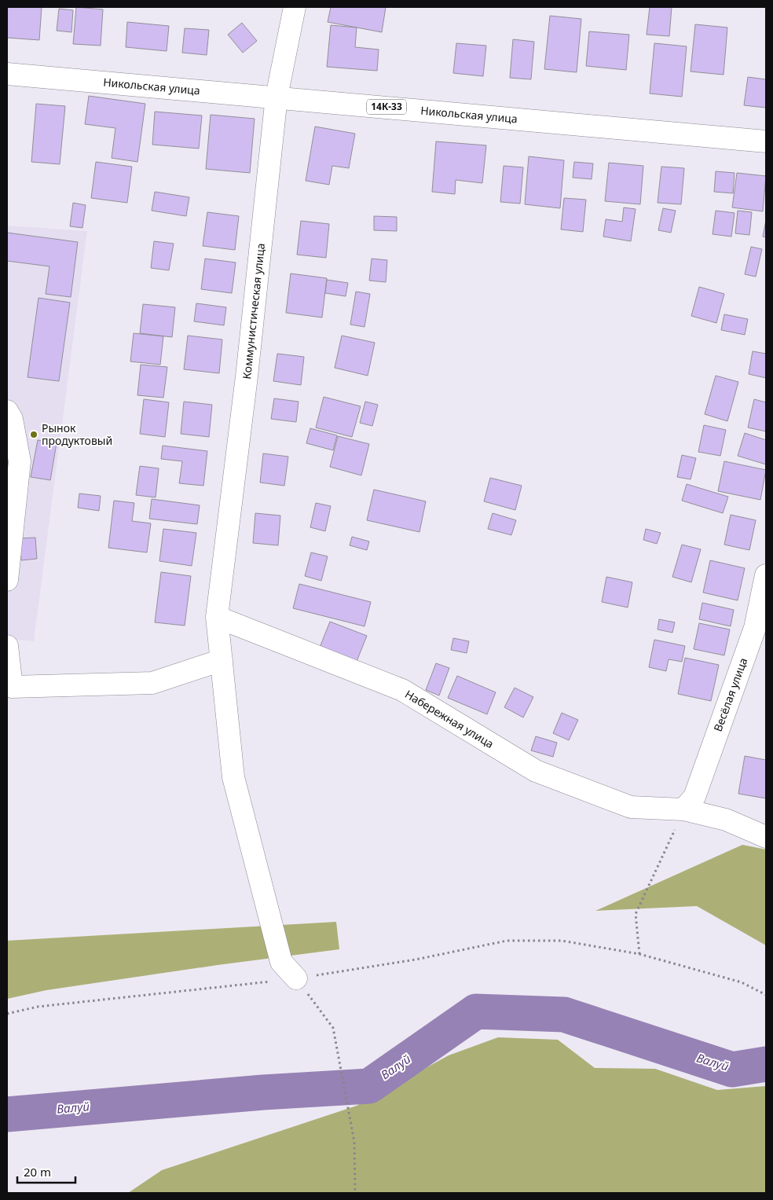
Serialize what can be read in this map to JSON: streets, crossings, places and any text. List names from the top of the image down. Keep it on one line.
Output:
{"streets":{"street":["Никольская улица","14К-33","Коммунистическая улица","Весёлая улица","Набережная улица"]},"crossings":[["Никольская улица","Коммунистическая улица"],["Коммунистическая улица","Набережная улица"],["Весёлая улица","Набережная улица"]],"water":["Валуй"],"places":["Рынок продуктовый"],"scale_bar":"20 m"}
